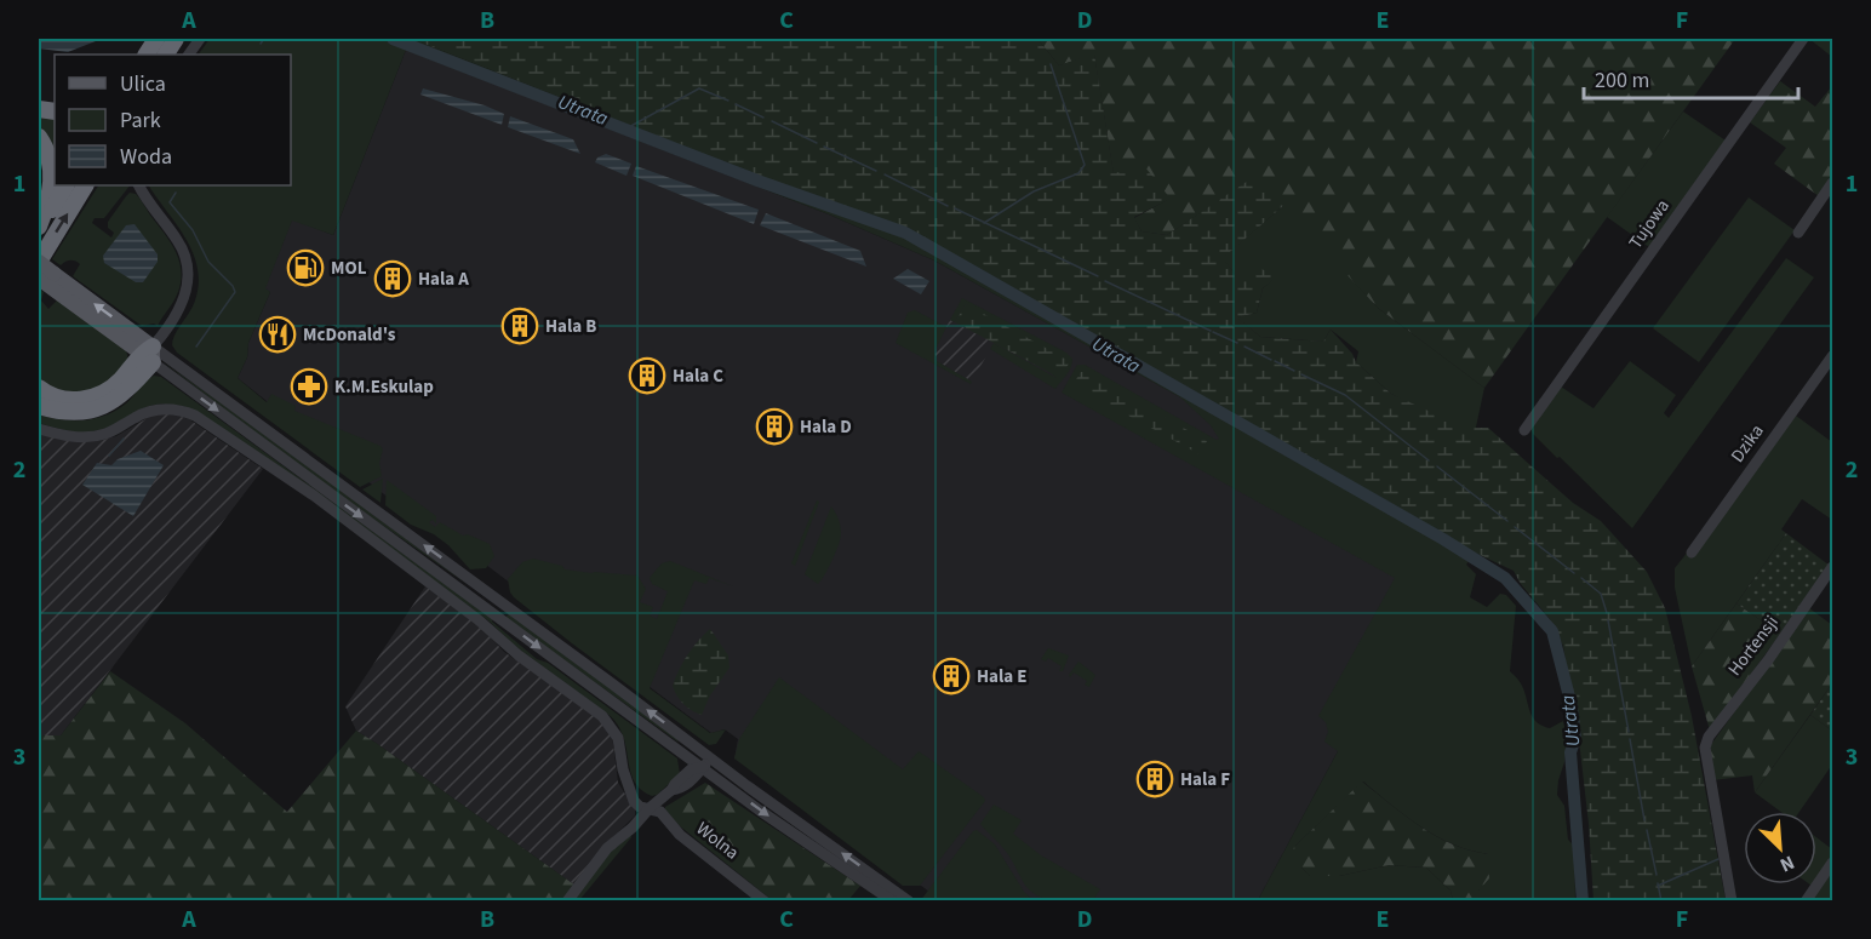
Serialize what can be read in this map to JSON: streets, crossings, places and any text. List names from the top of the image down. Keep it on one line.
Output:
{"streets":{"street":["Tujowa","Dzika","Hortensji","Wolna"]},"water":["Utrata"],"places":{"fuel station":["MOL"],"building":["Hala A","Hala B","Hala C","Hala D","Hala E","Hala F"],"restaurant":["McDonald's"],"pharmacy":["K.M.Eskulap"]},"legend":["Ulica","Park","Woda"],"scale_bar":"200 m","north":"bottom right","grid":{"columns":["A","B","C","D","E","F"],"rows":["1","2","3"]}}
